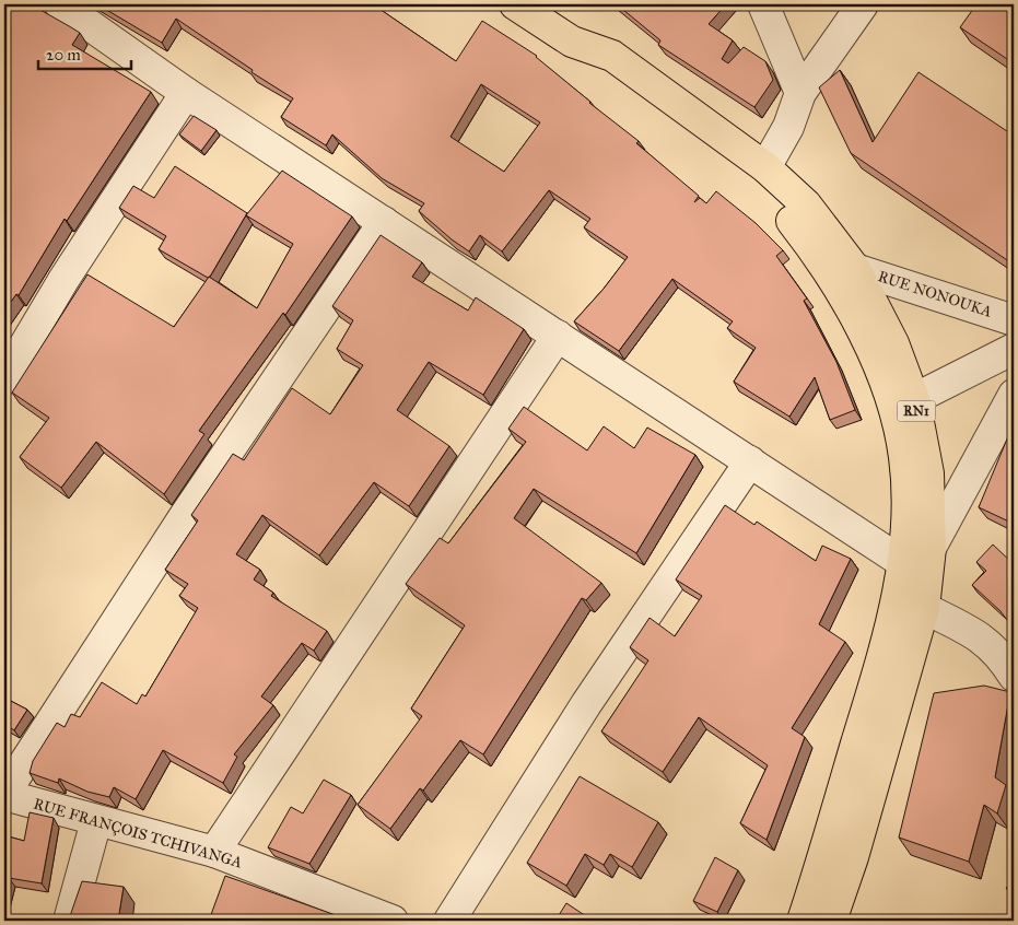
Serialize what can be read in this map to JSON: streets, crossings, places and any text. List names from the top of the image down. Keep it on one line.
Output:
{"streets":{"highway":["RN1"],"street":["RUE NONOUKA","RUE FRANÇOIS TCHIVANGA"]},"crossings":[["RUE NONOUKA","RN1"]],"scale_bar":"20 m"}
